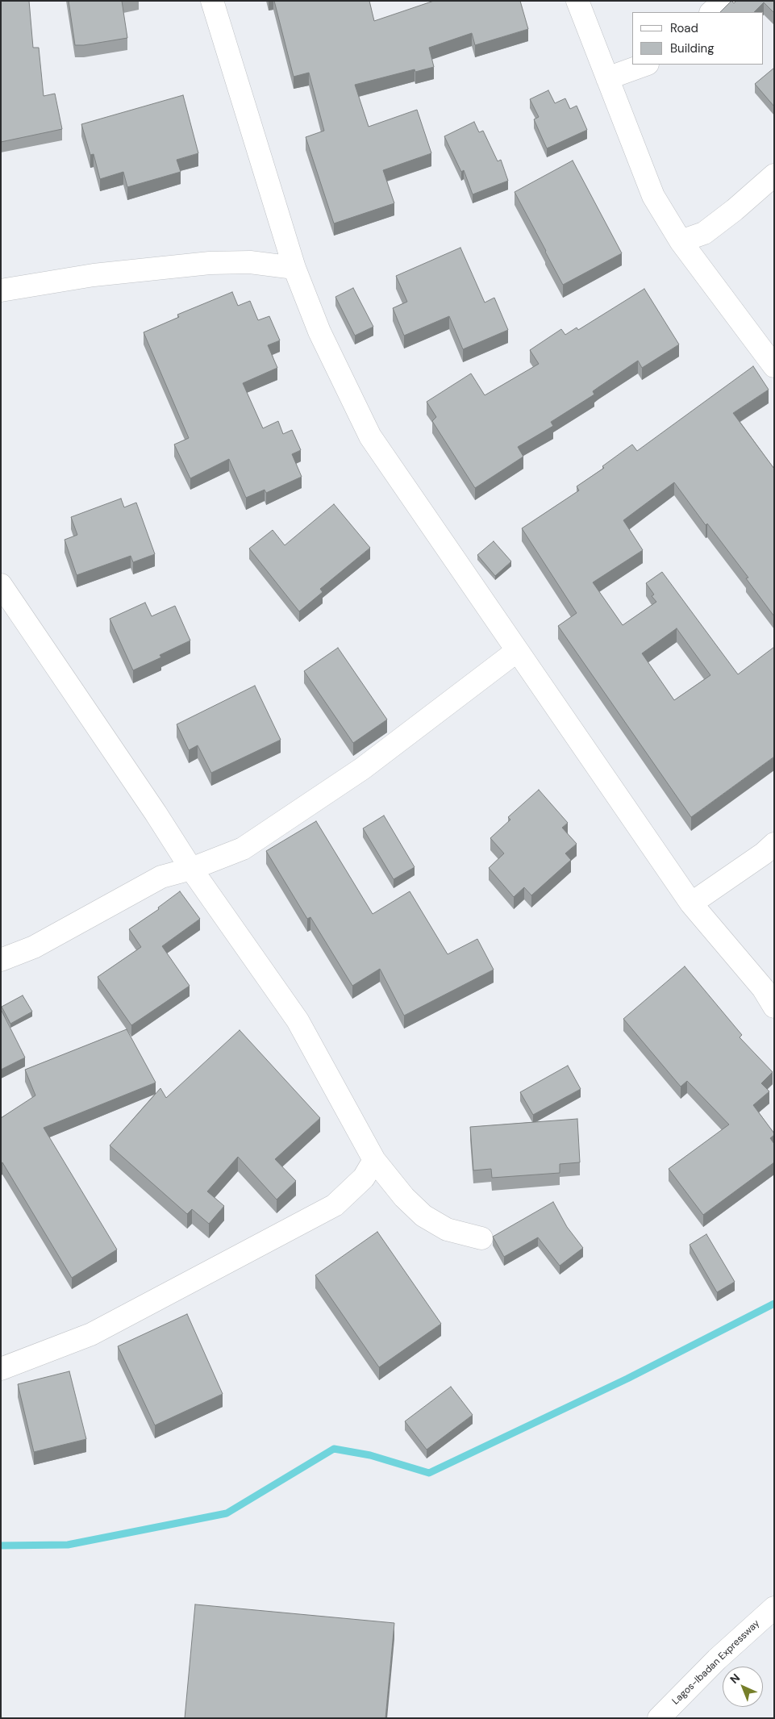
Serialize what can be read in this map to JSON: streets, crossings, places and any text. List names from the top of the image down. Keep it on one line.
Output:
{"streets":{"main road":["Lagos-Ibadan Expressway"]},"legend":["Road","Building"],"north":"top left"}
